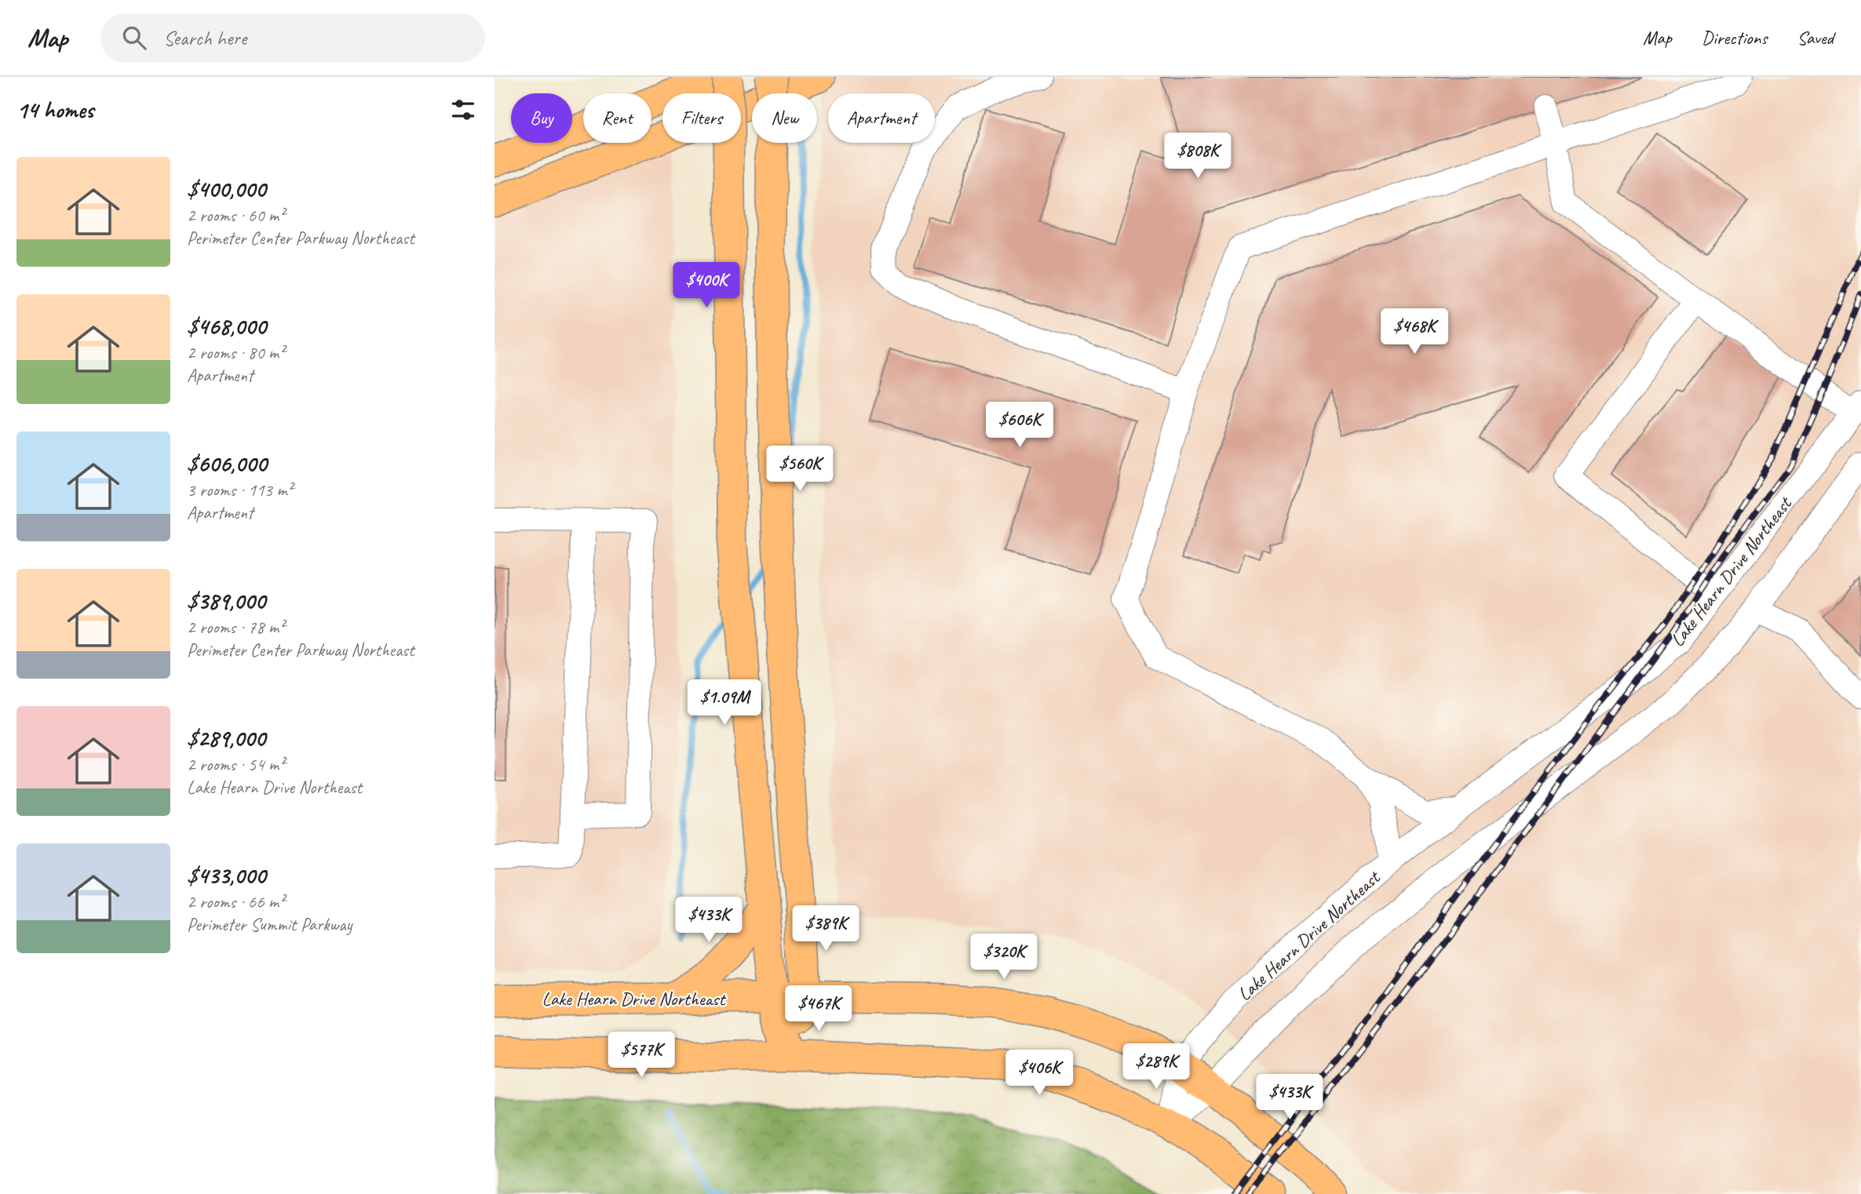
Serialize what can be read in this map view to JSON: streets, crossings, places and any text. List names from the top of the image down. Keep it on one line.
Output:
{"streets":{"main road":["Lake Hearn Drive Northeast"]},"page":{"header":"Map","search":"Search here","nav":["Map","Directions","Saved"],"heading":"14 homes","chip":["Buy","Rent","Filters","New","Apartment"],"price":["$808K","$400K","$468K","$606K","$560K","$1.09M","$433K","$389K","$320K","$467K","$577K","$289K","$406K","$433K"],"list":[{"name":"$400,000","note":"2 rooms · 60 m² · Perimeter Center Parkway Northeast"},{"name":"$468,000","note":"2 rooms · 80 m² · Apartment"},{"name":"$606,000","note":"3 rooms · 113 m² · Apartment"},{"name":"$389,000","note":"2 rooms · 78 m² · Perimeter Center Parkway Northeast"},{"name":"$289,000","note":"2 rooms · 54 m² · Lake Hearn Drive Northeast"},{"name":"$433,000","note":"2 rooms · 66 m² · Perimeter Summit Parkway"}]}}
